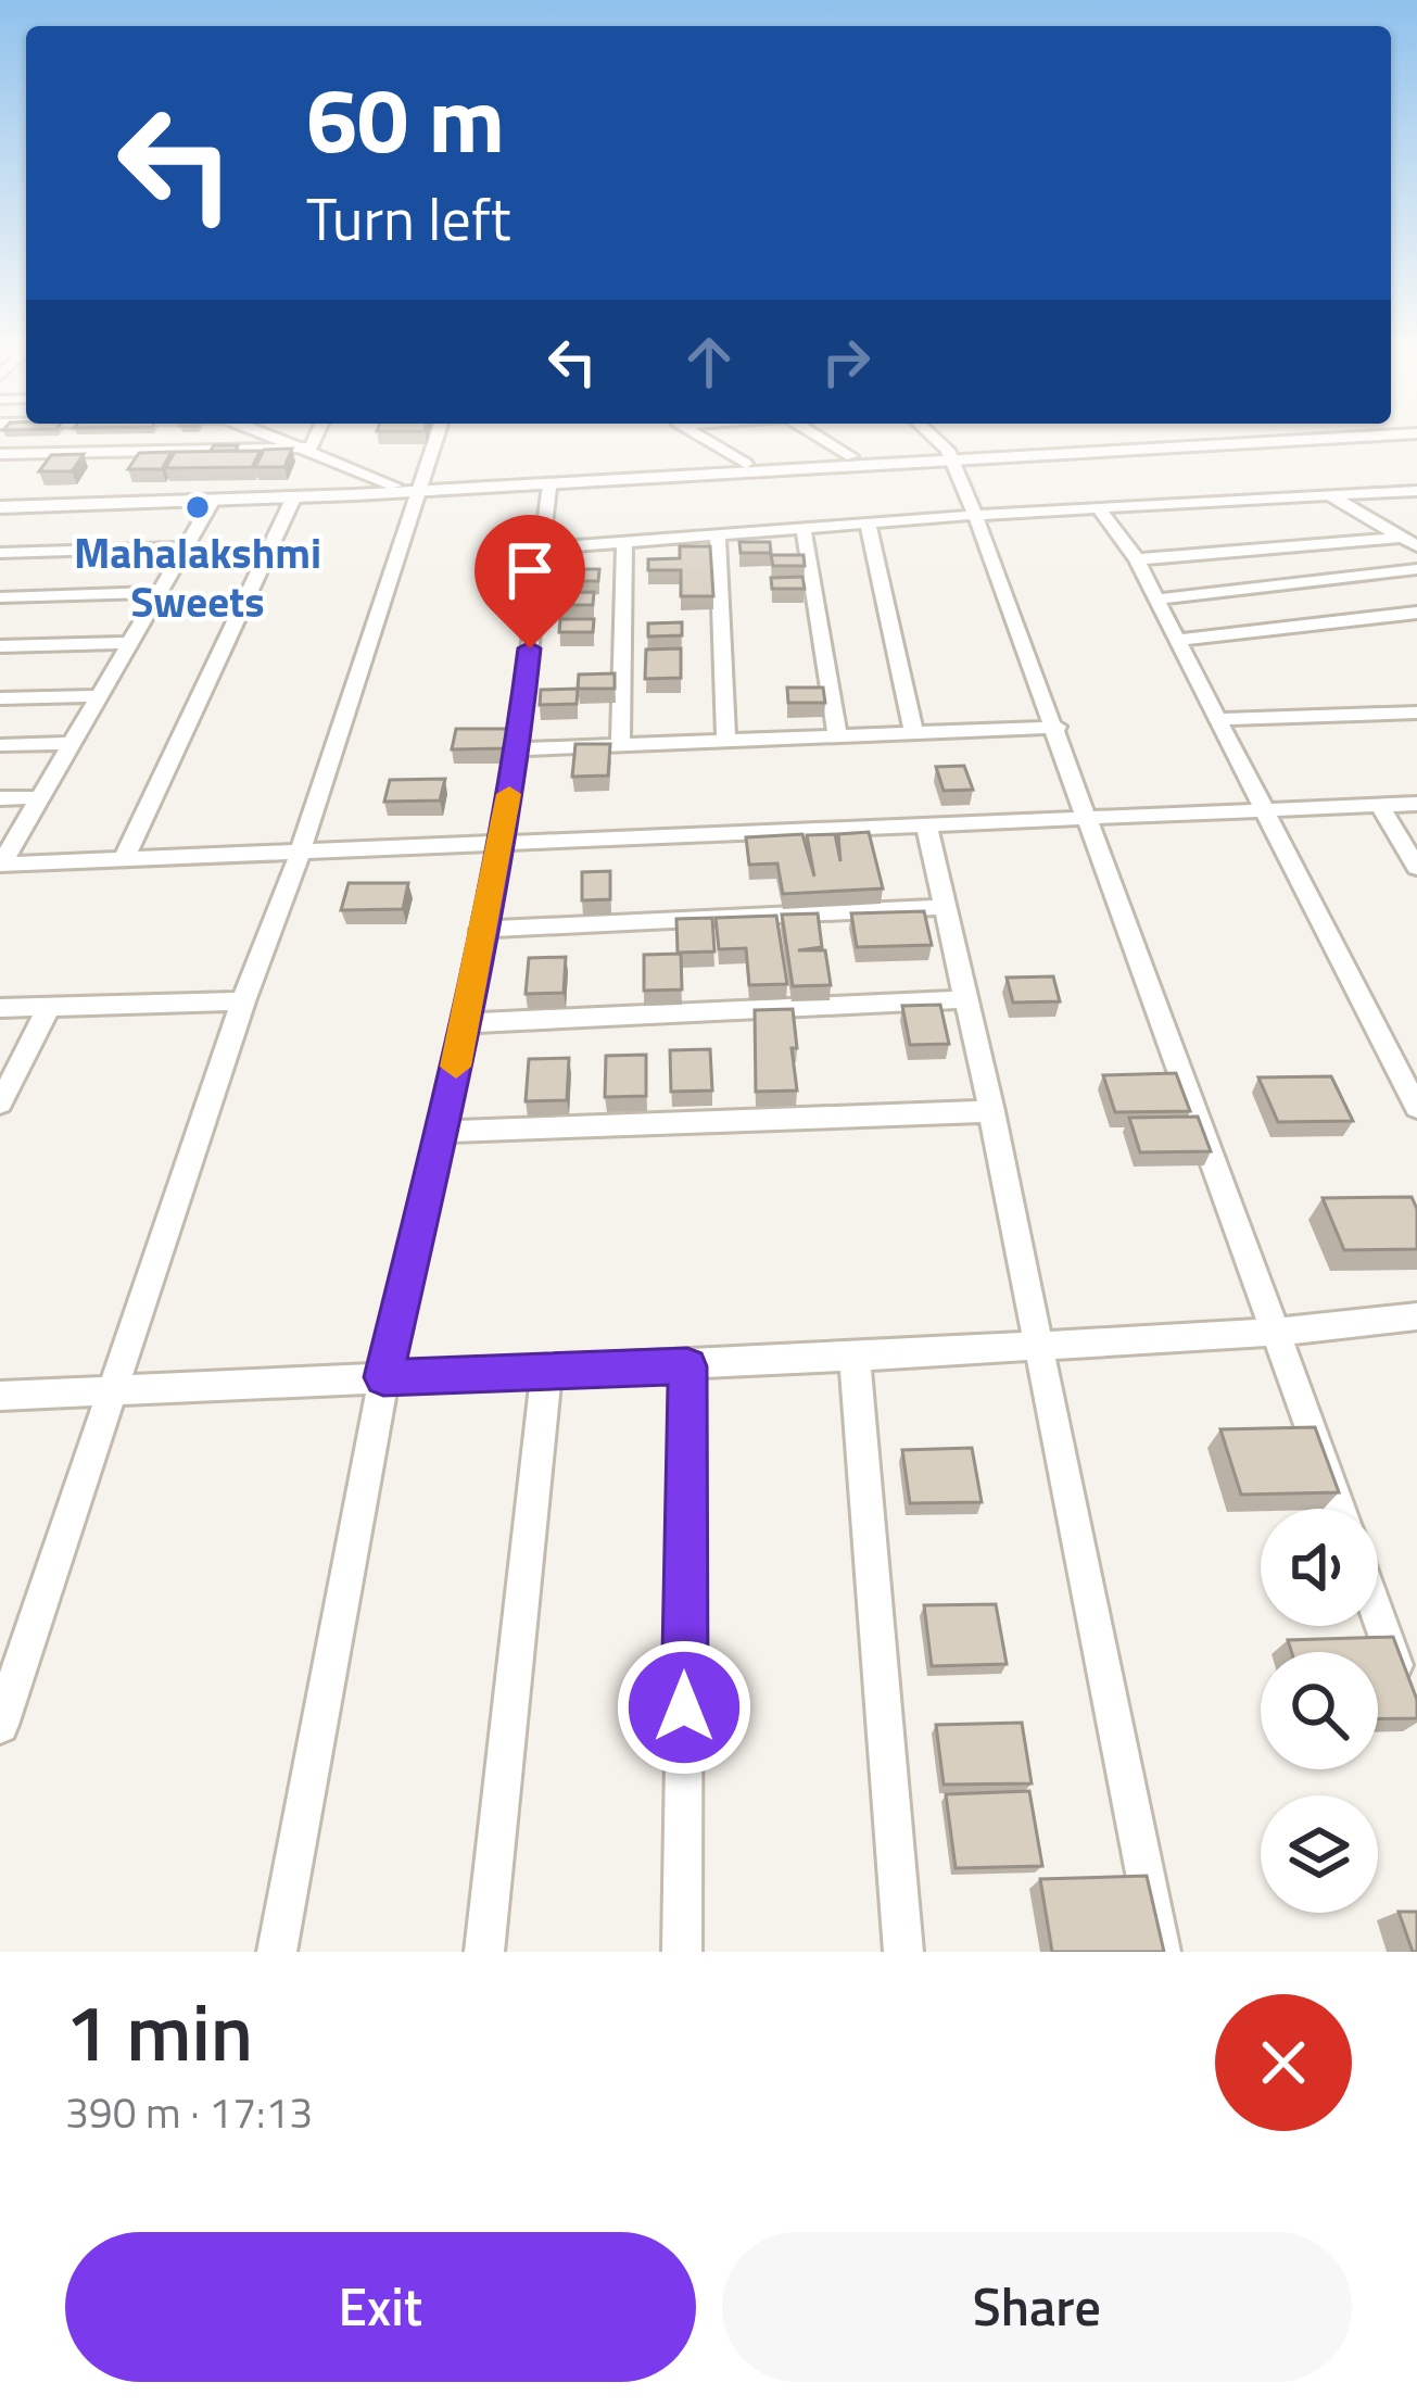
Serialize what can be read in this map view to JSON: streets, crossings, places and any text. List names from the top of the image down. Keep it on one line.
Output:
{"places":["Mahalakshmi Sweets"],"page":{"turn":["60 m","Turn left"],"heading":["1 min","390 m · 17:13"],"buttons":["Exit","Share"]}}
